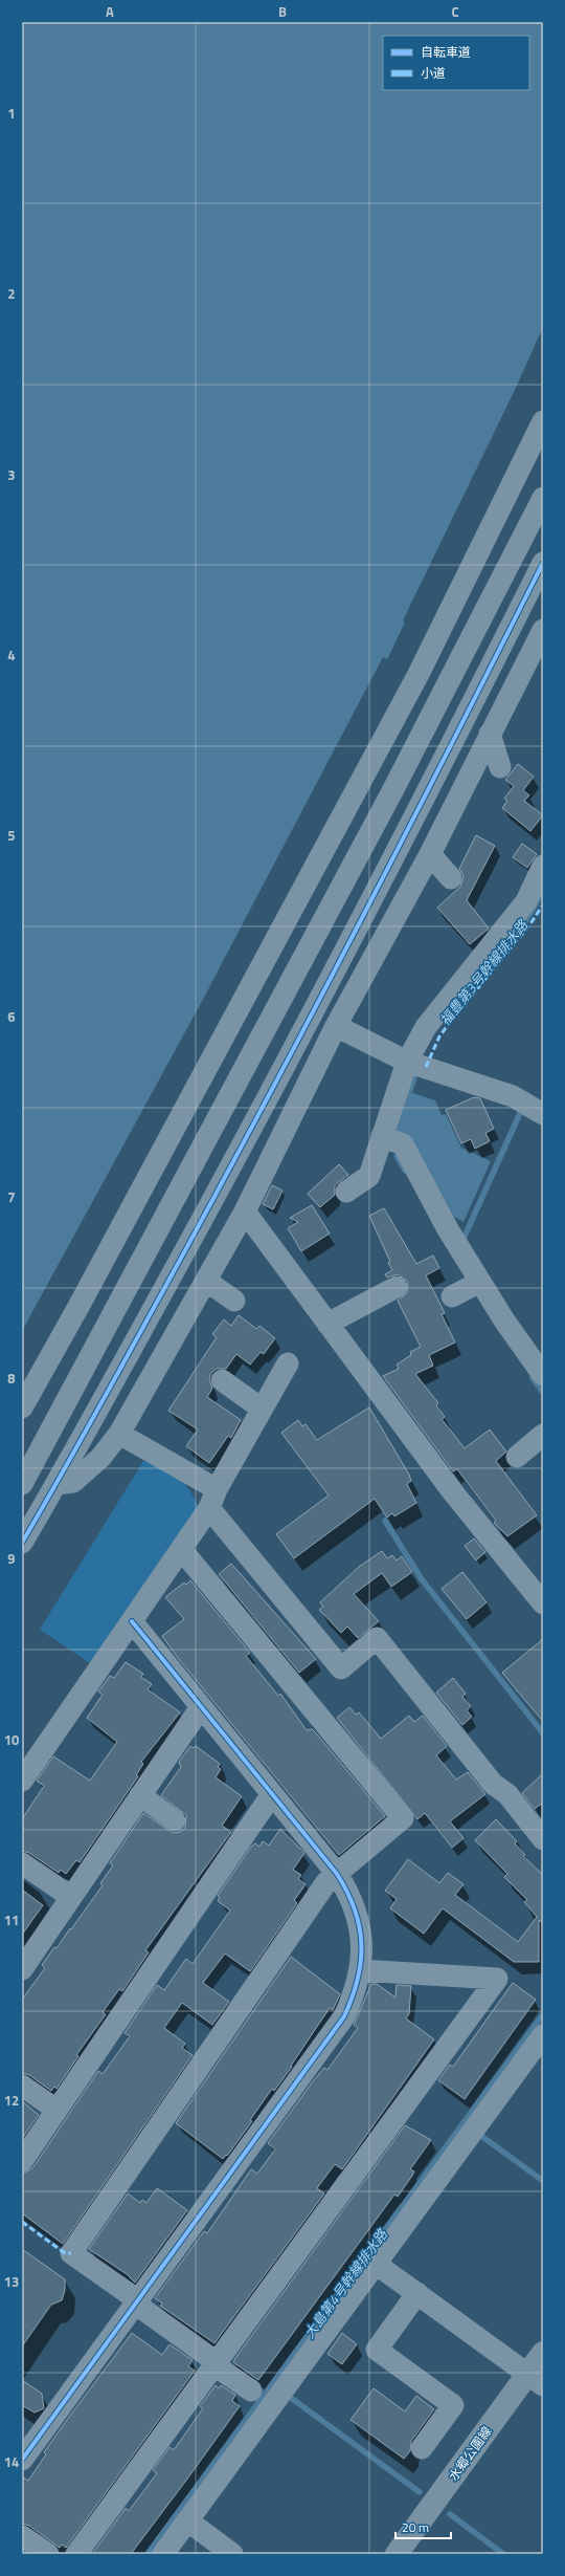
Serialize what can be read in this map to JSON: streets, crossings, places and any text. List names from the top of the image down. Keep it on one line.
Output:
{"streets":{"main road":["水郷公園線"]},"water":["福豊第3号幹線排水路","大島第4号幹線排水路"],"legend":["自転車道","小道"],"scale_bar":"20 m","grid":{"columns":["A","B","C"],"rows":["1","2","3","4","5","6","7","8","9","10","11","12","13","14"]}}
